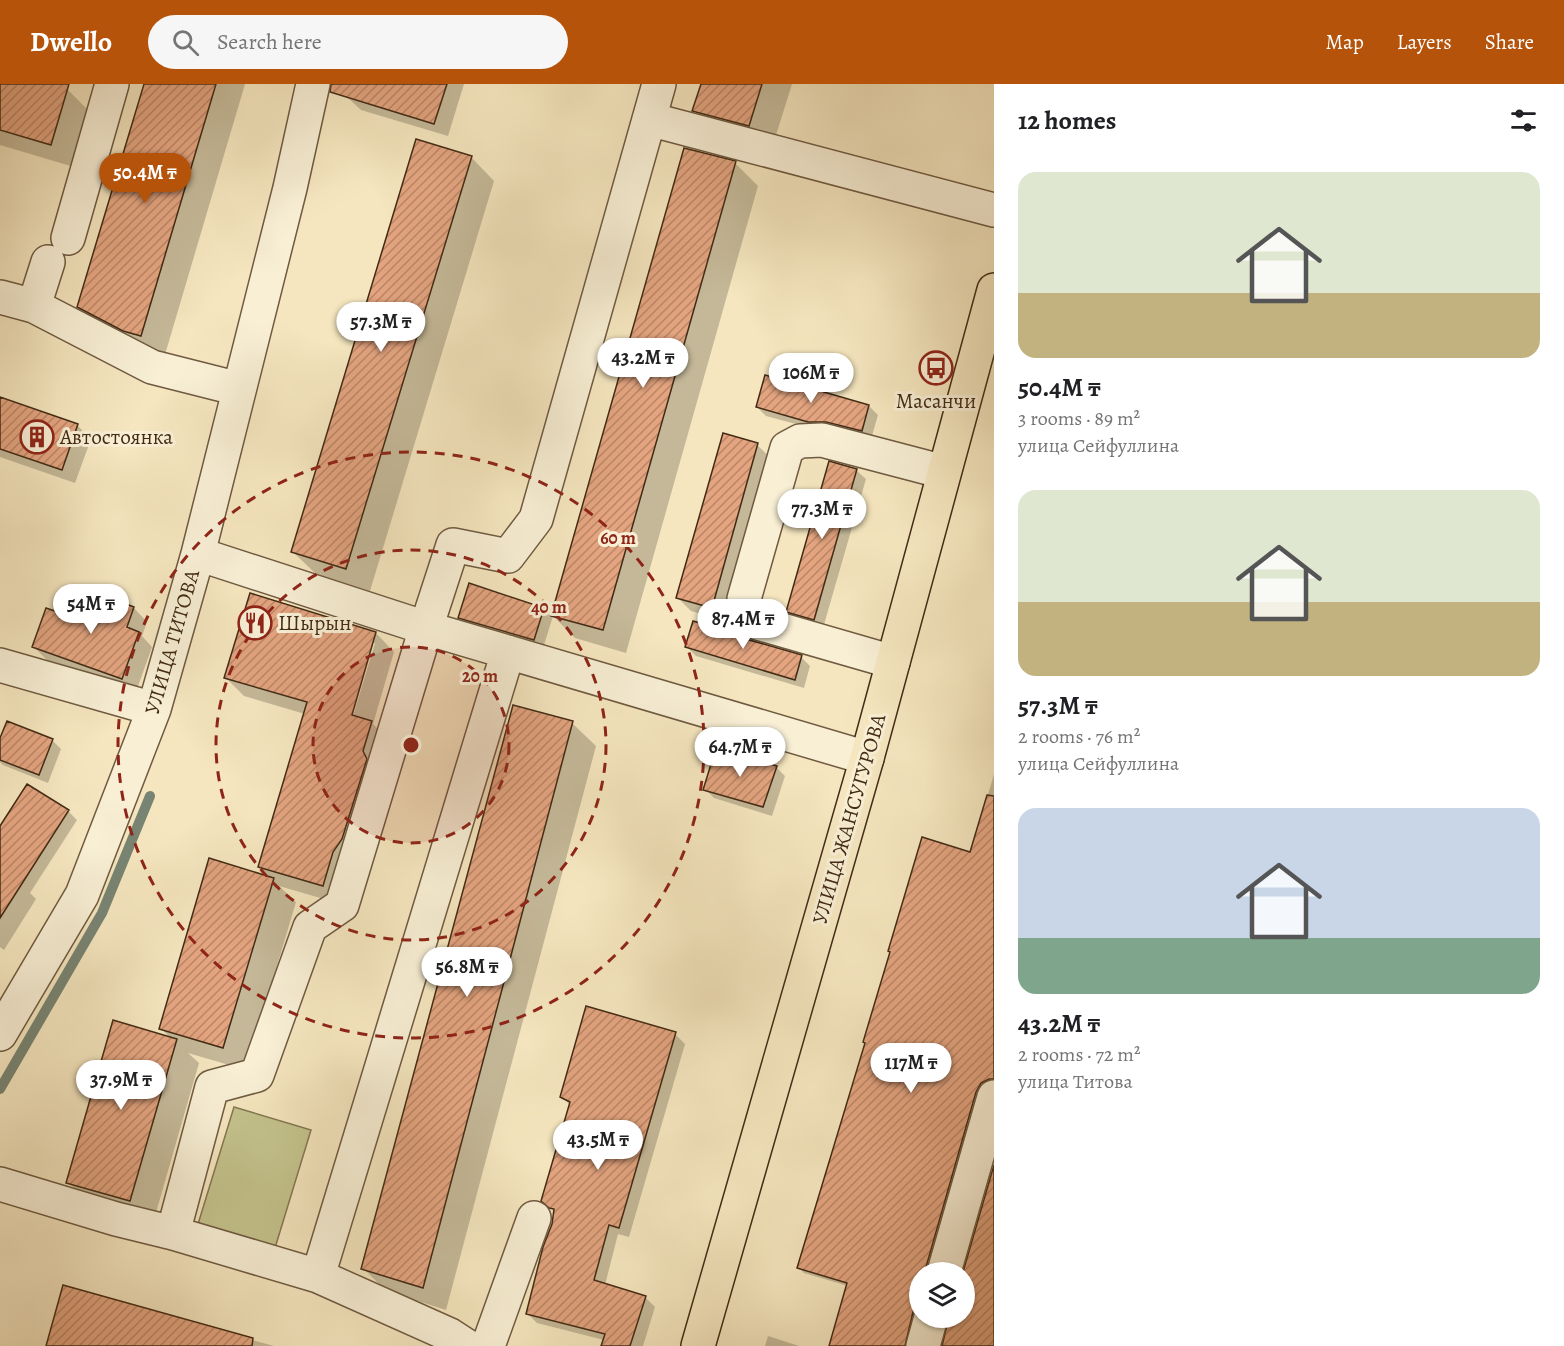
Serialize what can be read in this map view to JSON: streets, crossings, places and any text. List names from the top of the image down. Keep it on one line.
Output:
{"streets":{"main road":["УЛИЦА ЖАНСУГУРОВА"],"street":["УЛИЦА ТИТОВА"]},"crossings":[["УЛИЦА ТИТОВА","УЛИЦА ЖАНСУГУРОВА"]],"places":{"bus stop":["Масанчи"],"building":["Автостоянка"],"restaurant":["Шырын"]},"page":{"header":"Dwello","search":"Search here","nav":["Map","Layers","Share"],"heading":"12 homes","price":["50.4M ₸","57.3M ₸","43.2M ₸","106M ₸","77.3M ₸","54M ₸","87.4M ₸","64.7M ₸","56.8M ₸","117M ₸","37.9M ₸","43.5M ₸"],"list":[{"name":"50.4M ₸","note":"3 rooms · 89 m² · улица Сейфуллина"},{"name":"57.3M ₸","note":"2 rooms · 76 m² · улица Сейфуллина"},{"name":"43.2M ₸","note":"2 rooms · 72 m² · улица Титова"}]},"rings":["60 m","40 m","20 m"]}
